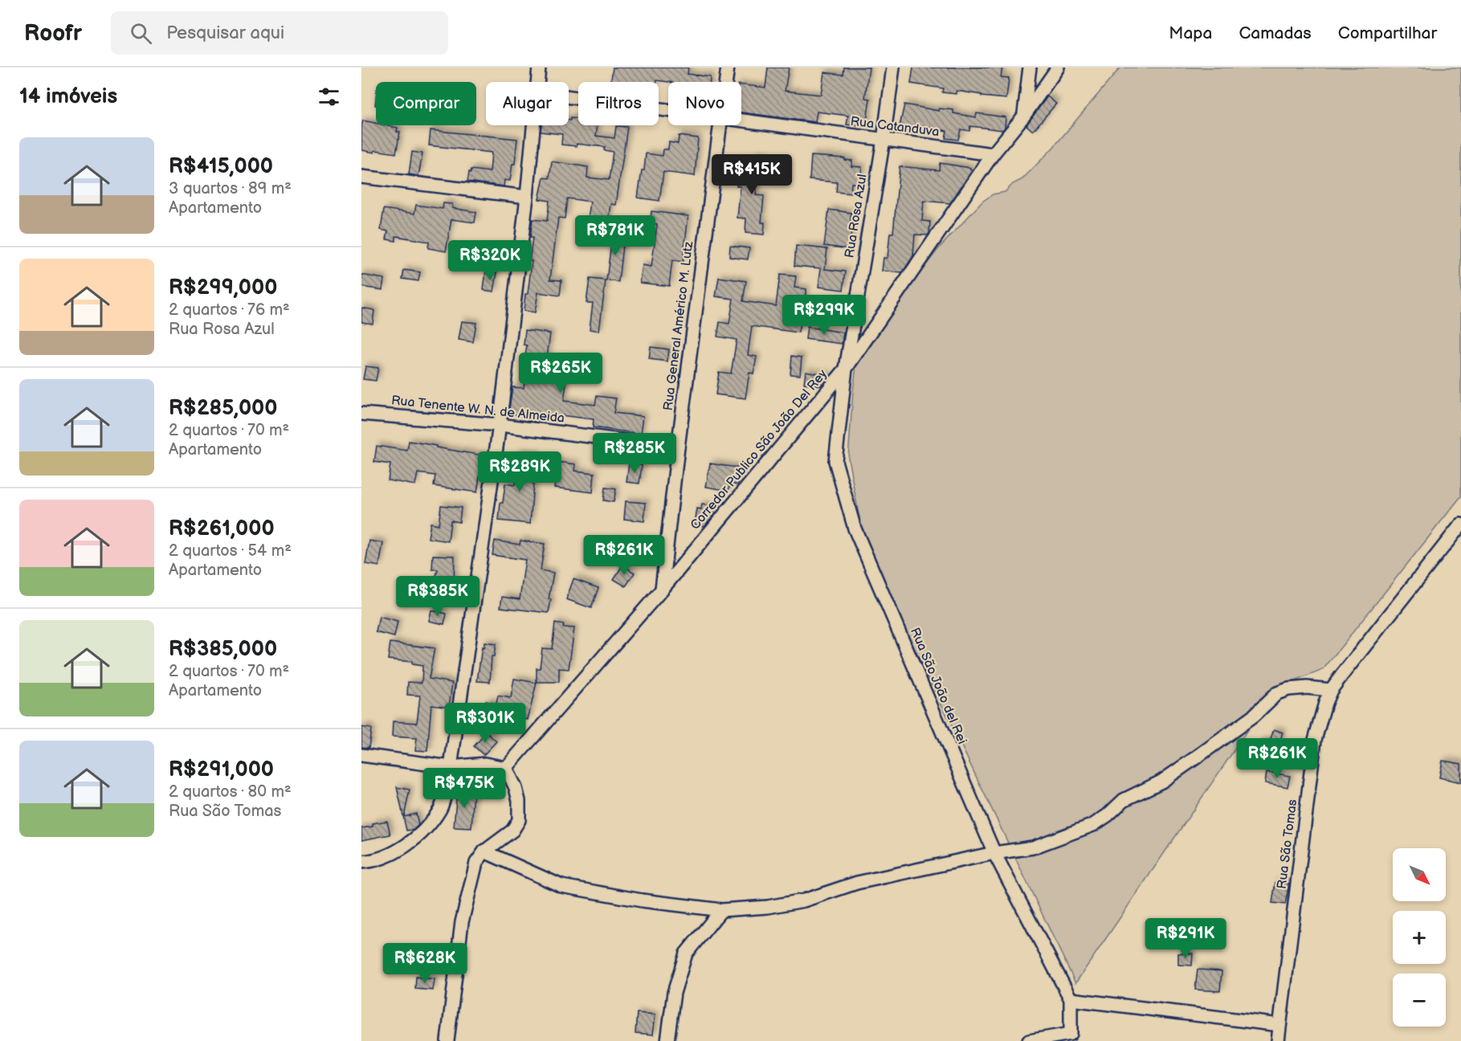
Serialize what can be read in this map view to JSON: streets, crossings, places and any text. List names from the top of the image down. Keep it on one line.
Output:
{"streets":{"street":["Rua Catanduva","Rua Rosa Azul","Rua General Américo M. Lutz","Rua Tenente W. N. de Almeida","Corredor Publico São João Del Rey","Rua São João del Rei","Rua São Tomas"]},"crossings":[["Rua Catanduva","Rua Rosa Azul"],["Rua Catanduva","Corredor Publico São João Del Rey"],["Rua Rosa Azul","Corredor Publico São João Del Rey"],["Rua Rosa Azul","Rua São João del Rei"],["Rua General Américo M. Lutz","Rua Tenente W. N. de Almeida"],["Rua General Américo M. Lutz","Corredor Publico São João Del Rey"],["Corredor Publico São João Del Rey","Rua São João del Rei"]],"north":"bottom right","page":{"header":"Roofr","search":"Pesquisar aqui","nav":["Mapa","Camadas","Compartilhar"],"heading":"14 imóveis","chip":["Comprar","Alugar","Filtros","Novo"],"list":[{"name":"R$415,000","note":"3 quartos · 89 m² · Apartamento"},{"name":"R$299,000","note":"2 quartos · 76 m² · Rua Rosa Azul"},{"name":"R$285,000","note":"2 quartos · 70 m² · Apartamento"},{"name":"R$261,000","note":"2 quartos · 54 m² · Apartamento"},{"name":"R$385,000","note":"2 quartos · 70 m² · Apartamento"},{"name":"R$291,000","note":"2 quartos · 80 m² · Rua São Tomas"}],"price":["R$415K","R$781K","R$320K","R$299K","R$265K","R$285K","R$289K","R$261K","R$385K","R$301K","R$261K","R$475K","R$291K","R$628K"],"map_buttons":["+","−"]}}
